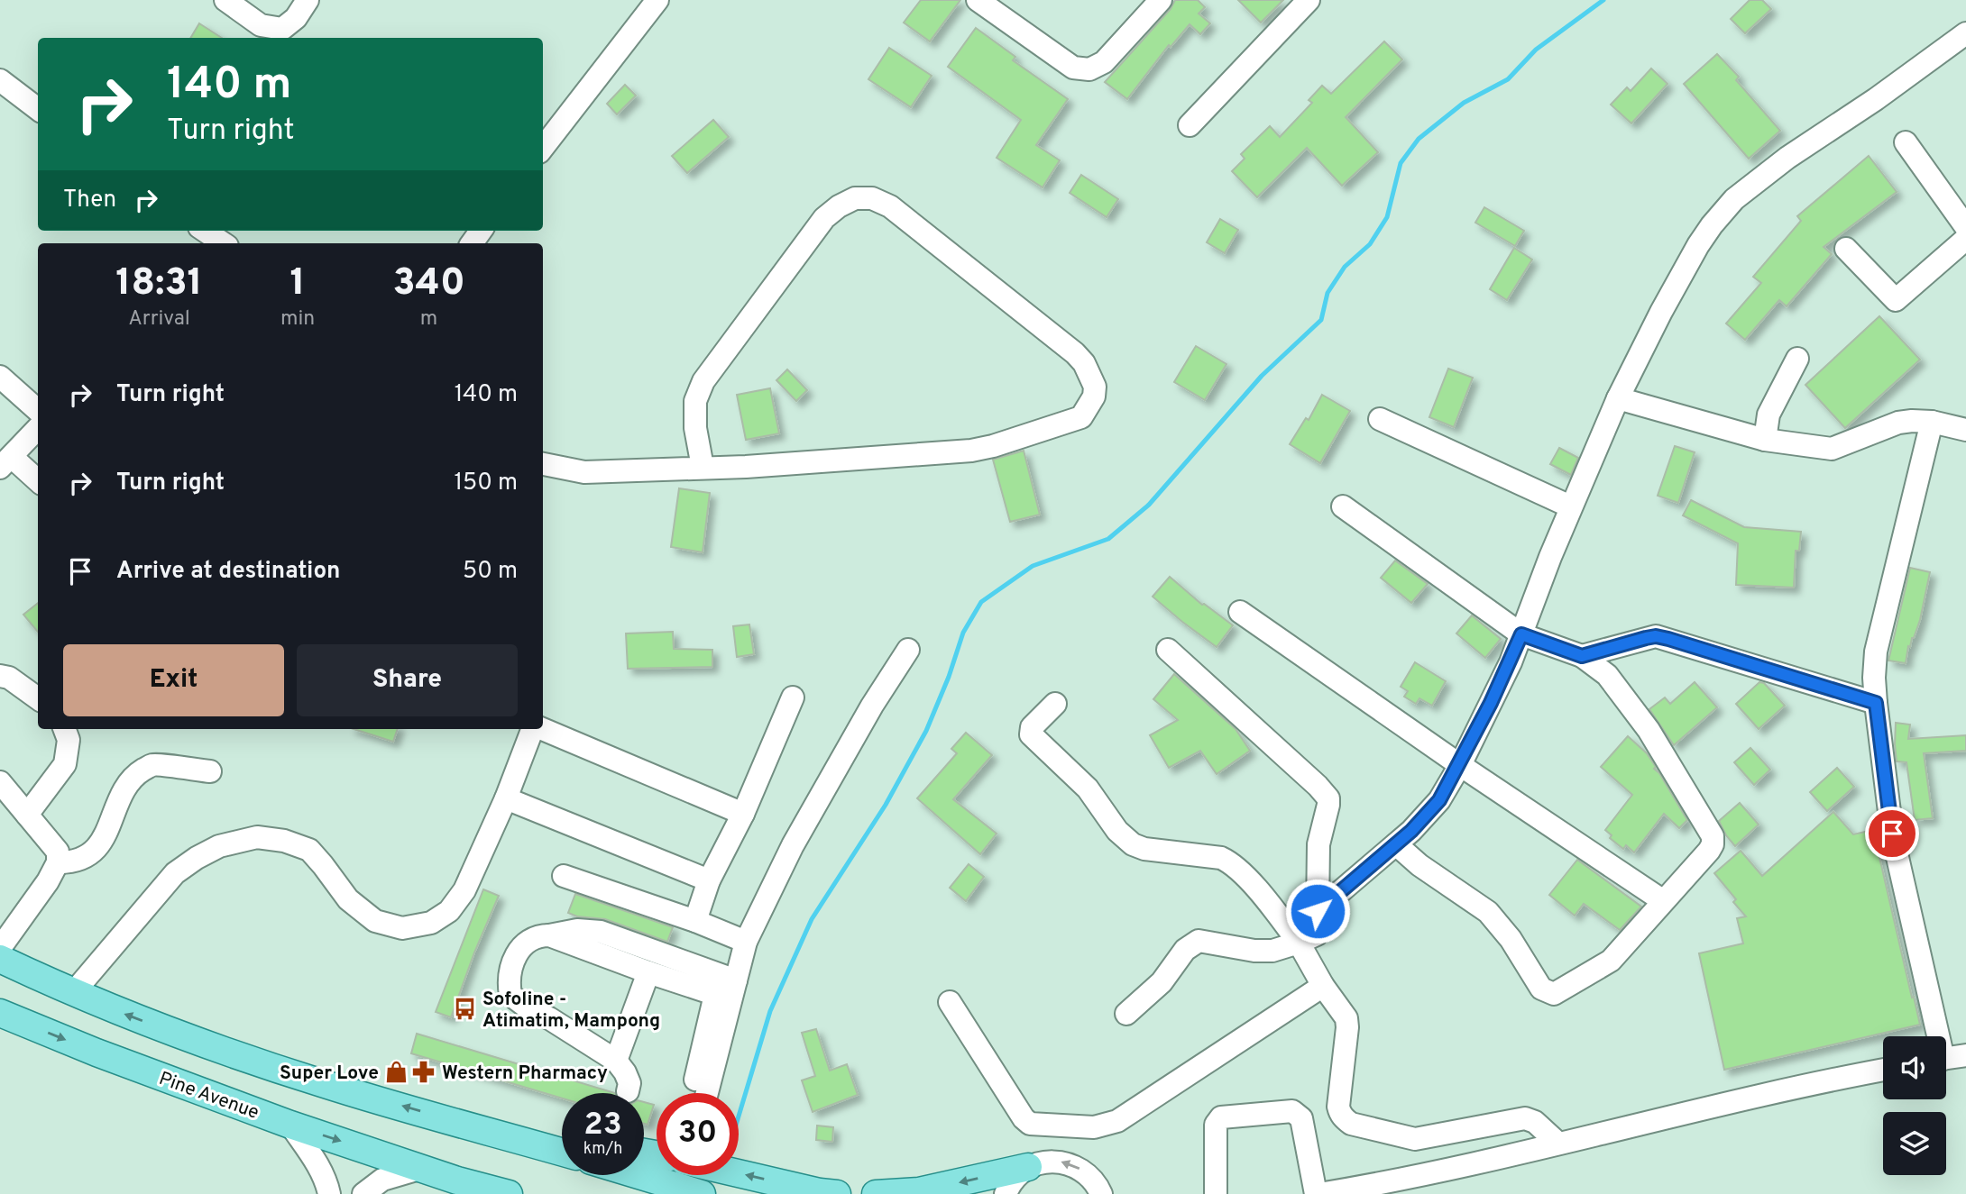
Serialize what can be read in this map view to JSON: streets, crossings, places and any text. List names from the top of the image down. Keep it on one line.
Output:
{"streets":{"main road":["Pine Avenue"]},"places":{"bus stop":["Sofoline - Atimatim, Mampong"],"shop":["Super Love"],"pharmacy":["Western Pharmacy"]},"page":{"turn":["140 m","Turn right"],"then":"Then","eta":["18:31","Arrival","1","min","340","m"],"list":[{"name":"Turn right","value":"140 m"},{"name":"Turn right","value":"150 m"},{"name":"Arrive at destination","value":"50 m"}],"buttons":["Exit","Share"],"speed":"23 km/h","limit":"30"}}
